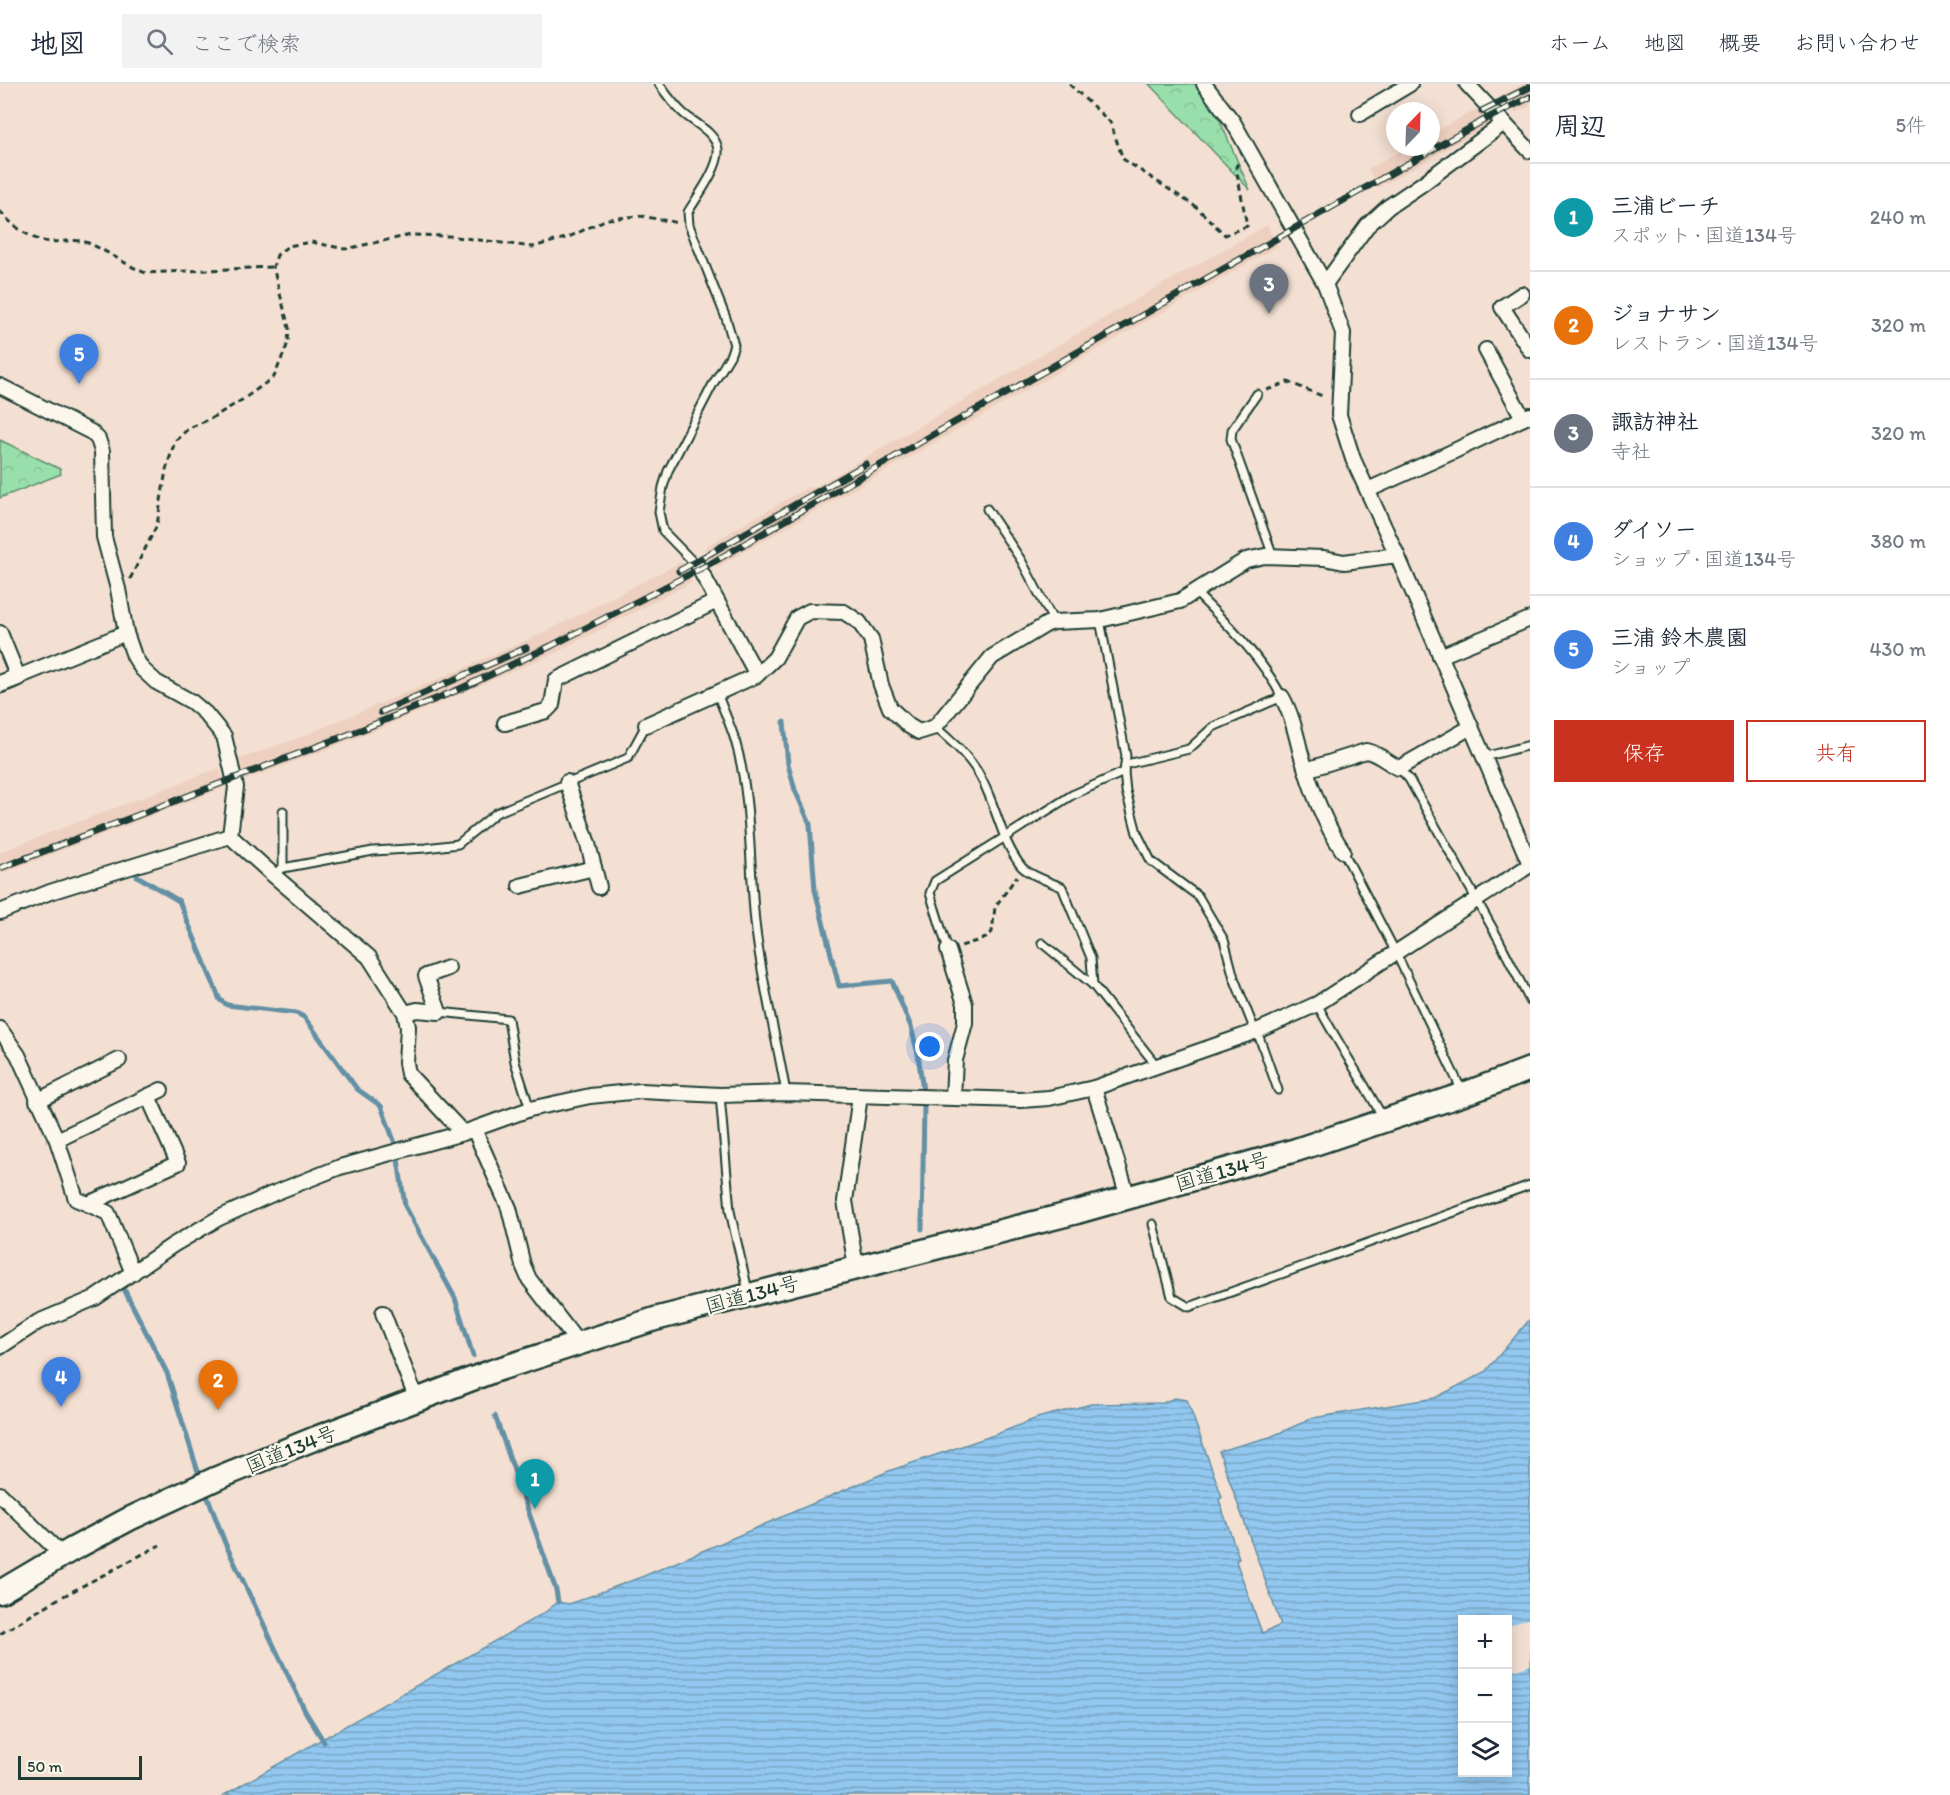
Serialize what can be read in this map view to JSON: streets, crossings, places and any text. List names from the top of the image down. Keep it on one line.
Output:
{"streets":{"highway":["国道134号"]},"scale_bar":"50 m","north":"top right","page":{"header":"地図","search":"ここで検索","nav":["ホーム","地図","概要","お問い合わせ"],"heading":["周辺","5件"],"list":[{"mark":"1","name":"三浦ビーチ","note":"スポット · 国道134号","value":"240 m"},{"mark":"2","name":"ジョナサン","note":"レストラン · 国道134号","value":"320 m"},{"mark":"3","name":"諏訪神社","note":"寺社","value":"320 m"},{"mark":"4","name":"ダイソー","note":"ショップ · 国道134号","value":"380 m"},{"mark":"5","name":"三浦 鈴木農園","note":"ショップ","value":"430 m"}],"pins":["3","5","4","2","1"],"buttons":["保存","共有"],"map_buttons":["+","−"],"scale":"50 m"}}
